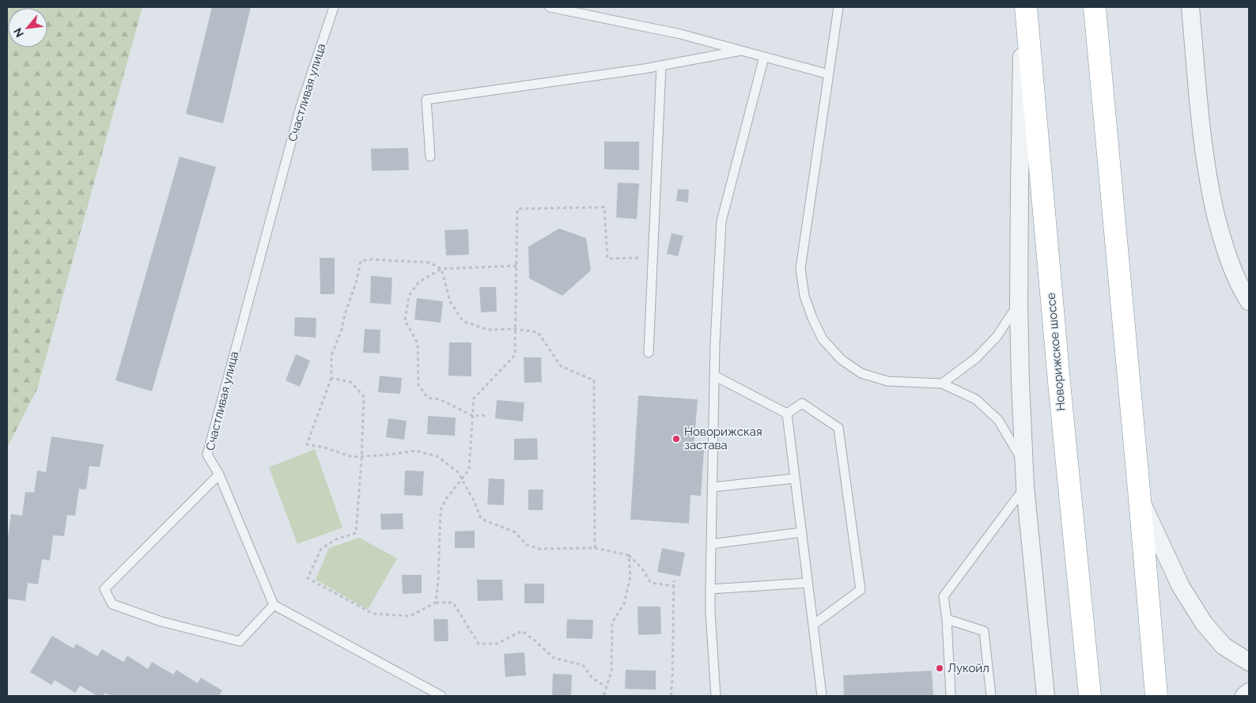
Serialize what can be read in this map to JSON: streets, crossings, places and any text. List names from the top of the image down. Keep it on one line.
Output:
{"streets":{"highway":["Новорижское шоссе"],"lane":["Счастливая улица"]},"places":["Новорижская застава","Лукойл"],"north":"bottom left"}
